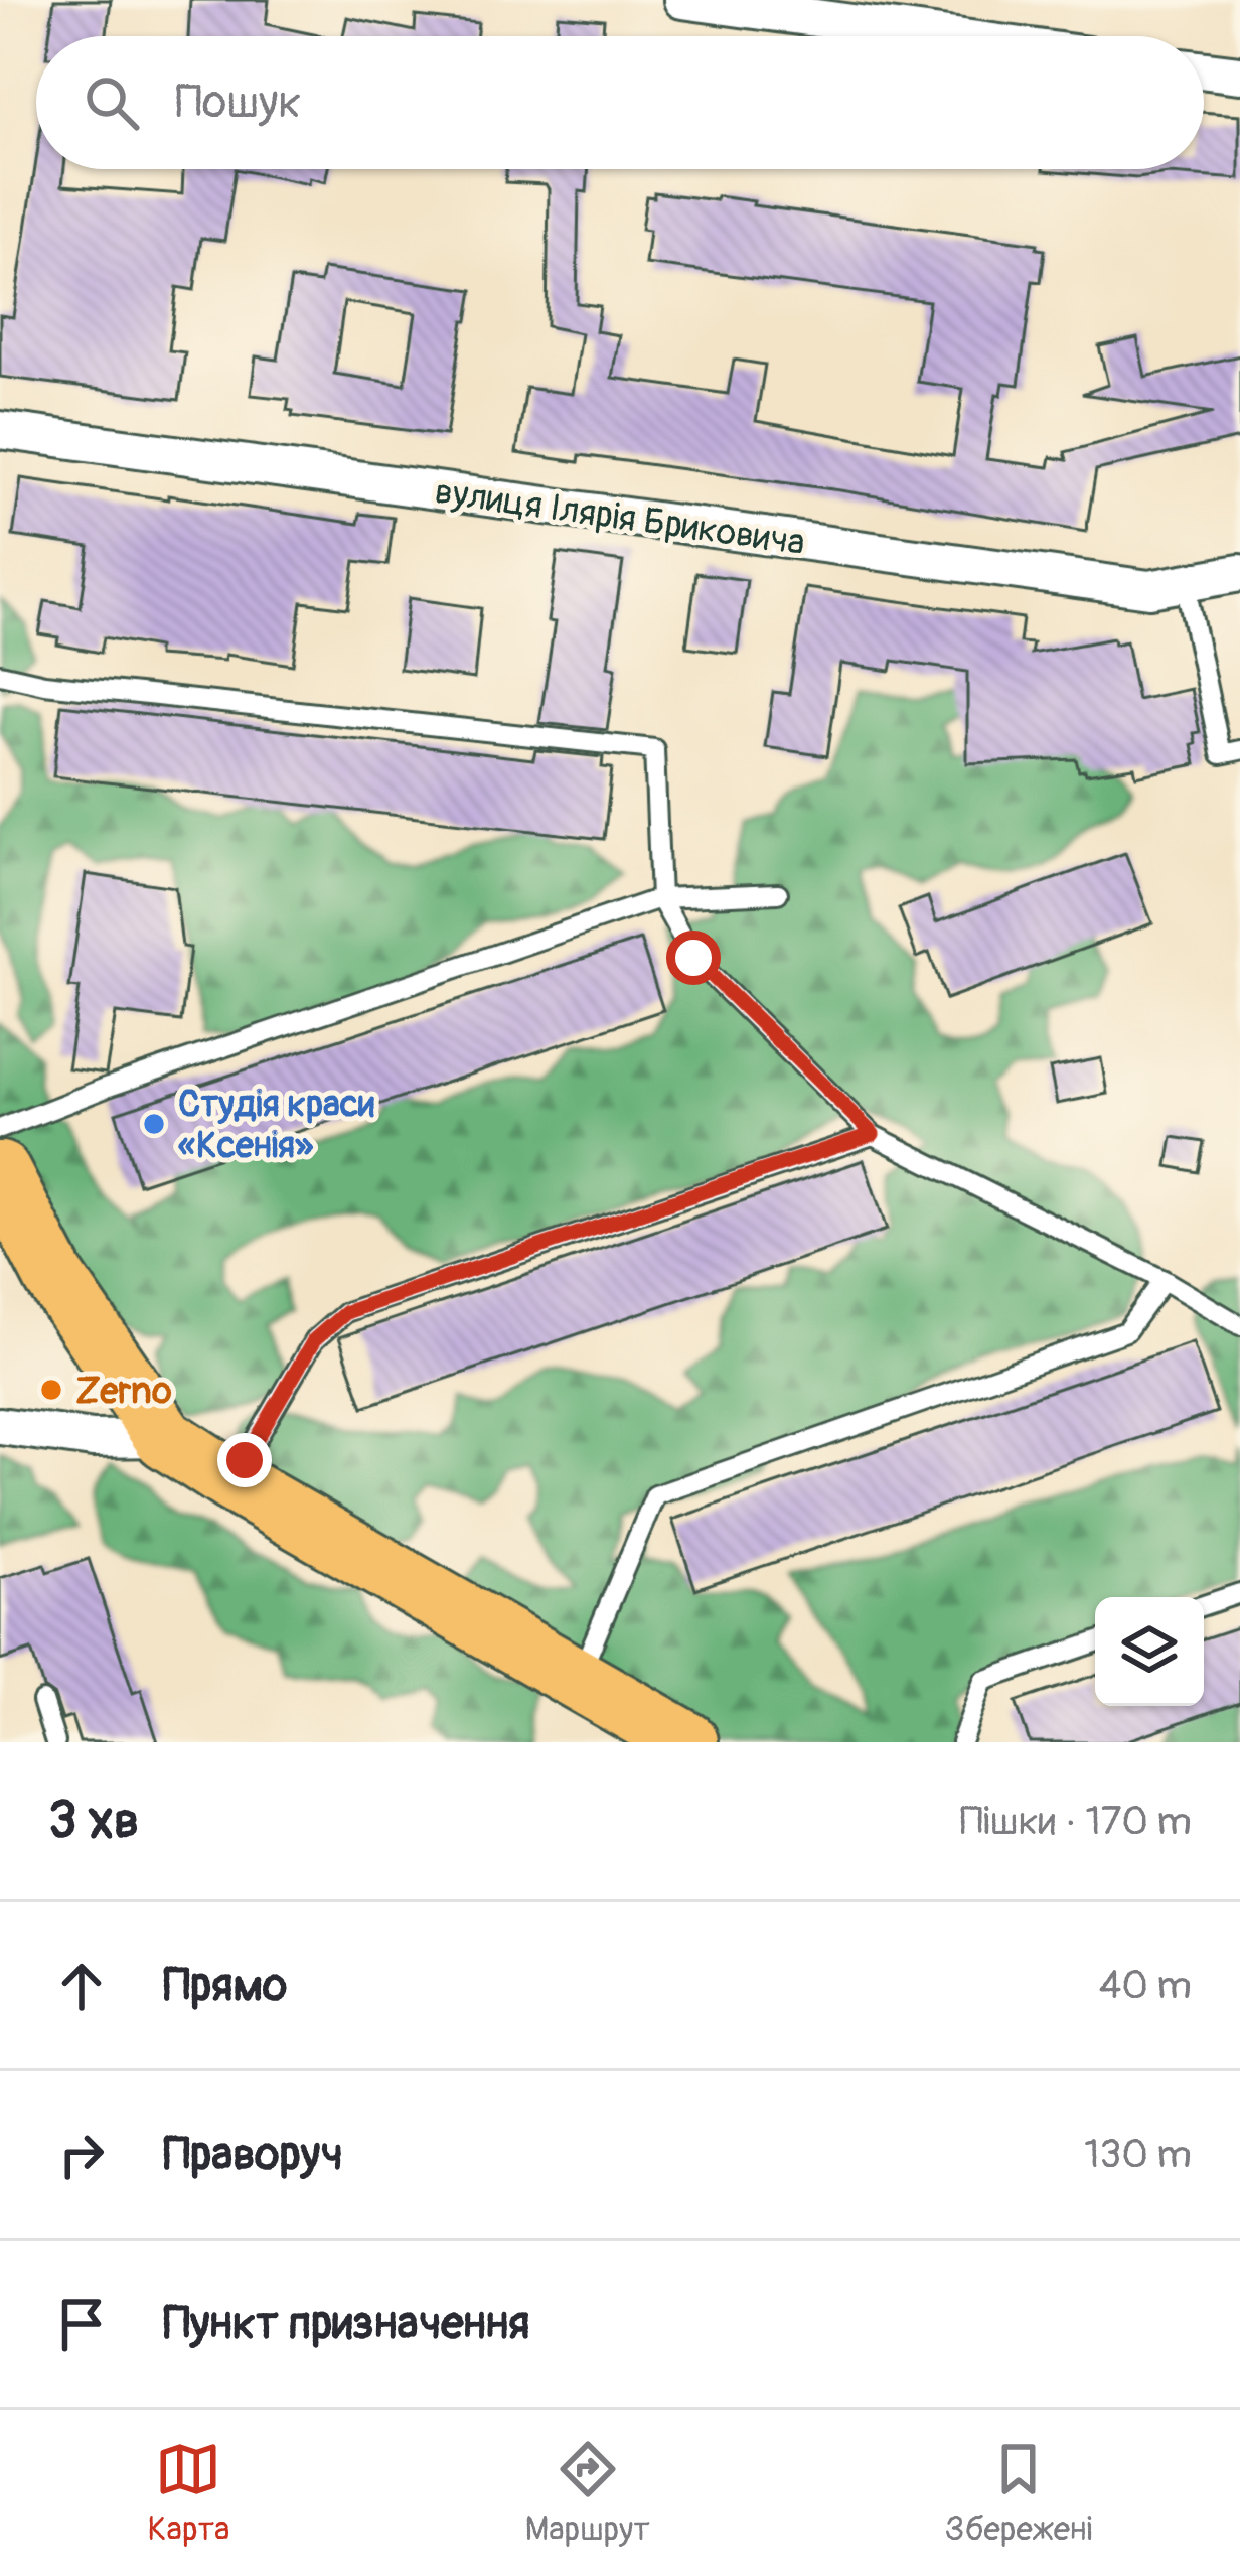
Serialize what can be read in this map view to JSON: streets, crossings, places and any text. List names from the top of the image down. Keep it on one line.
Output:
{"streets":{"street":["вулиця Ілярія Бриковича"]},"places":["Студія краси «Ксенія»","Zerno"],"page":{"search":"Пошук","heading":["3 хв","Пішки · 170 m"],"list":[["Прямо","40 m"],["Праворуч","130 m"],"Пункт призначення"],"nav":["Карта","Маршрут","Збережені"]}}
